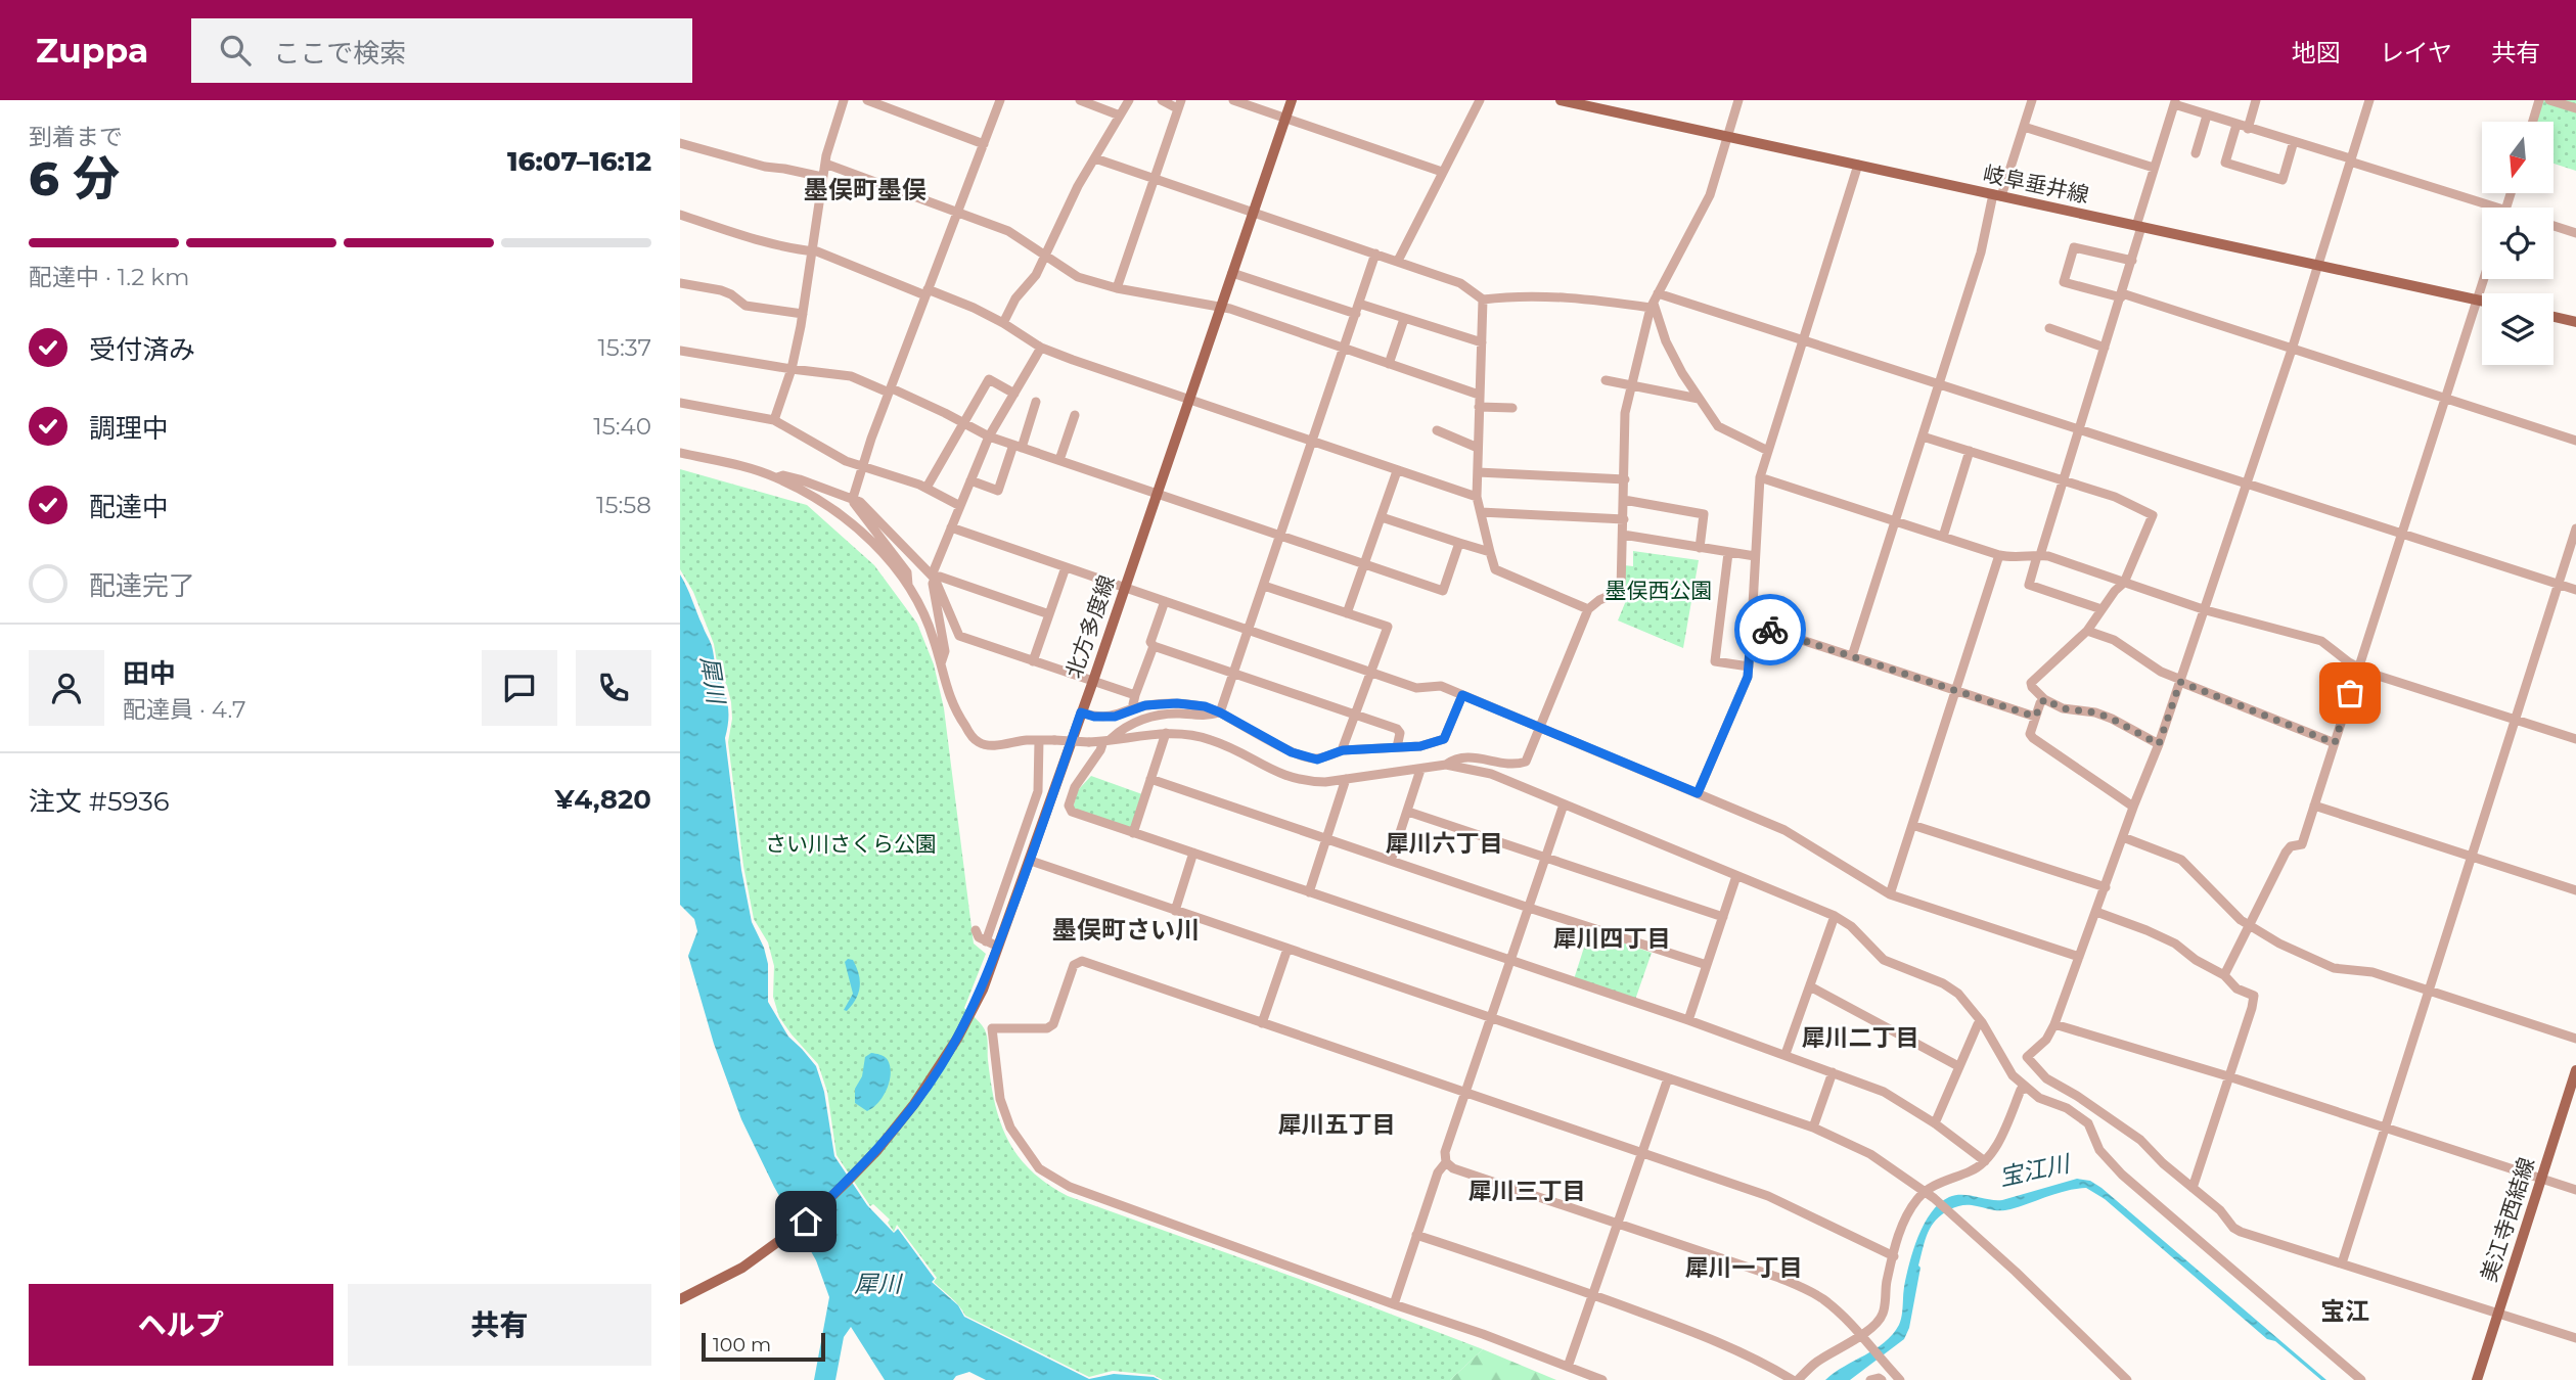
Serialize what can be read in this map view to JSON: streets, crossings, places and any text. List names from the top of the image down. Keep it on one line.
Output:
{"streets":{"main road":["岐阜垂井線","北方多度線","美江寺西結線"]},"districts":["墨俣町墨俣","犀川六丁目","墨俣町さい川","犀川四丁目","犀川二丁目","犀川五丁目","犀川三丁目","犀川一丁目","宝江"],"water":["犀川","宝江川"],"parks":["墨俣西公園","さい川さくら公園"],"scale_bar":"100 m","north":"bottom","page":{"header":"Zuppa","search":"ここで検索","nav":["地図","レイヤ","共有"],"heading":["6 分","到着まで","16:07–16:12"],"panel":["田中","配達員 · 4.7","注文 #5936","¥4,820"],"bar":"配達中 · 1.2 km","list":[["受付済み","15:37"],["調理中","15:40"],["配達中","15:58"],"配達完了"],"buttons":["ヘルプ","共有"],"scale":"100 m"}}
